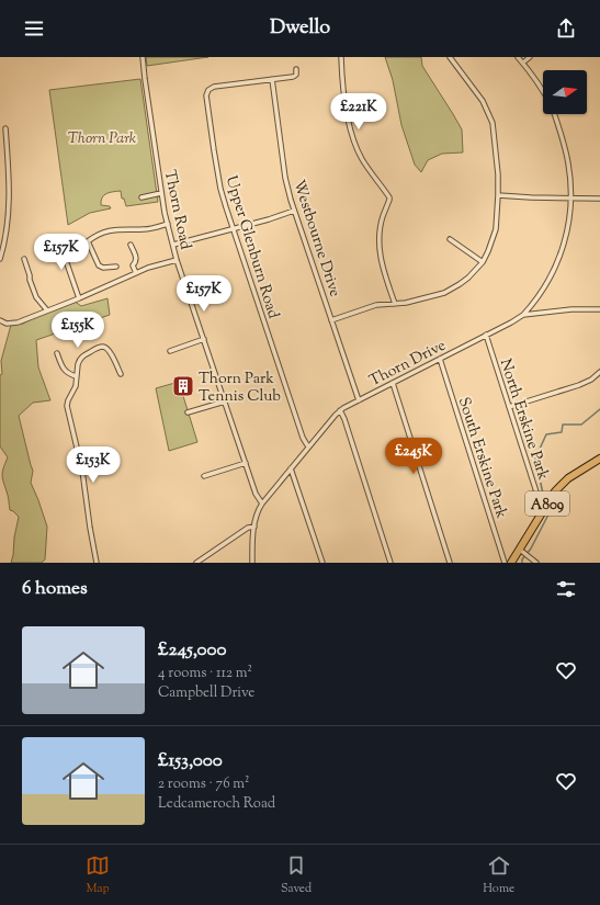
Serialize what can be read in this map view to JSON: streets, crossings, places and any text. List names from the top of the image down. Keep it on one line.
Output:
{"streets":{"main road":["A809"],"street":["Thorn Road","Westbourne Drive","Upper Glenburn Road","Thorn Drive","North Erskine Park","South Erskine Park"]},"crossings":[["Thorn Road","Thorn Drive"],["Westbourne Drive","Upper Glenburn Road"],["Westbourne Drive","Thorn Drive"],["Upper Glenburn Road","Thorn Drive"],["Thorn Drive","North Erskine Park"],["Thorn Drive","South Erskine Park"],["North Erskine Park","A809"]],"parks":["Thorn Park"],"places":{"building":["Thorn Park Tennis Club"]},"north":"right","page":{"header":"Dwello","price":["£221K","£157K","£157K","£155K","£245K","£153K"],"heading":"6 homes","list":[{"name":"£245,000","note":"4 rooms · 112 m² · Campbell Drive"},{"name":"£153,000","note":"2 rooms · 76 m² · Ledcameroch Road"}],"tabs":["Map","Saved","Home"]}}
